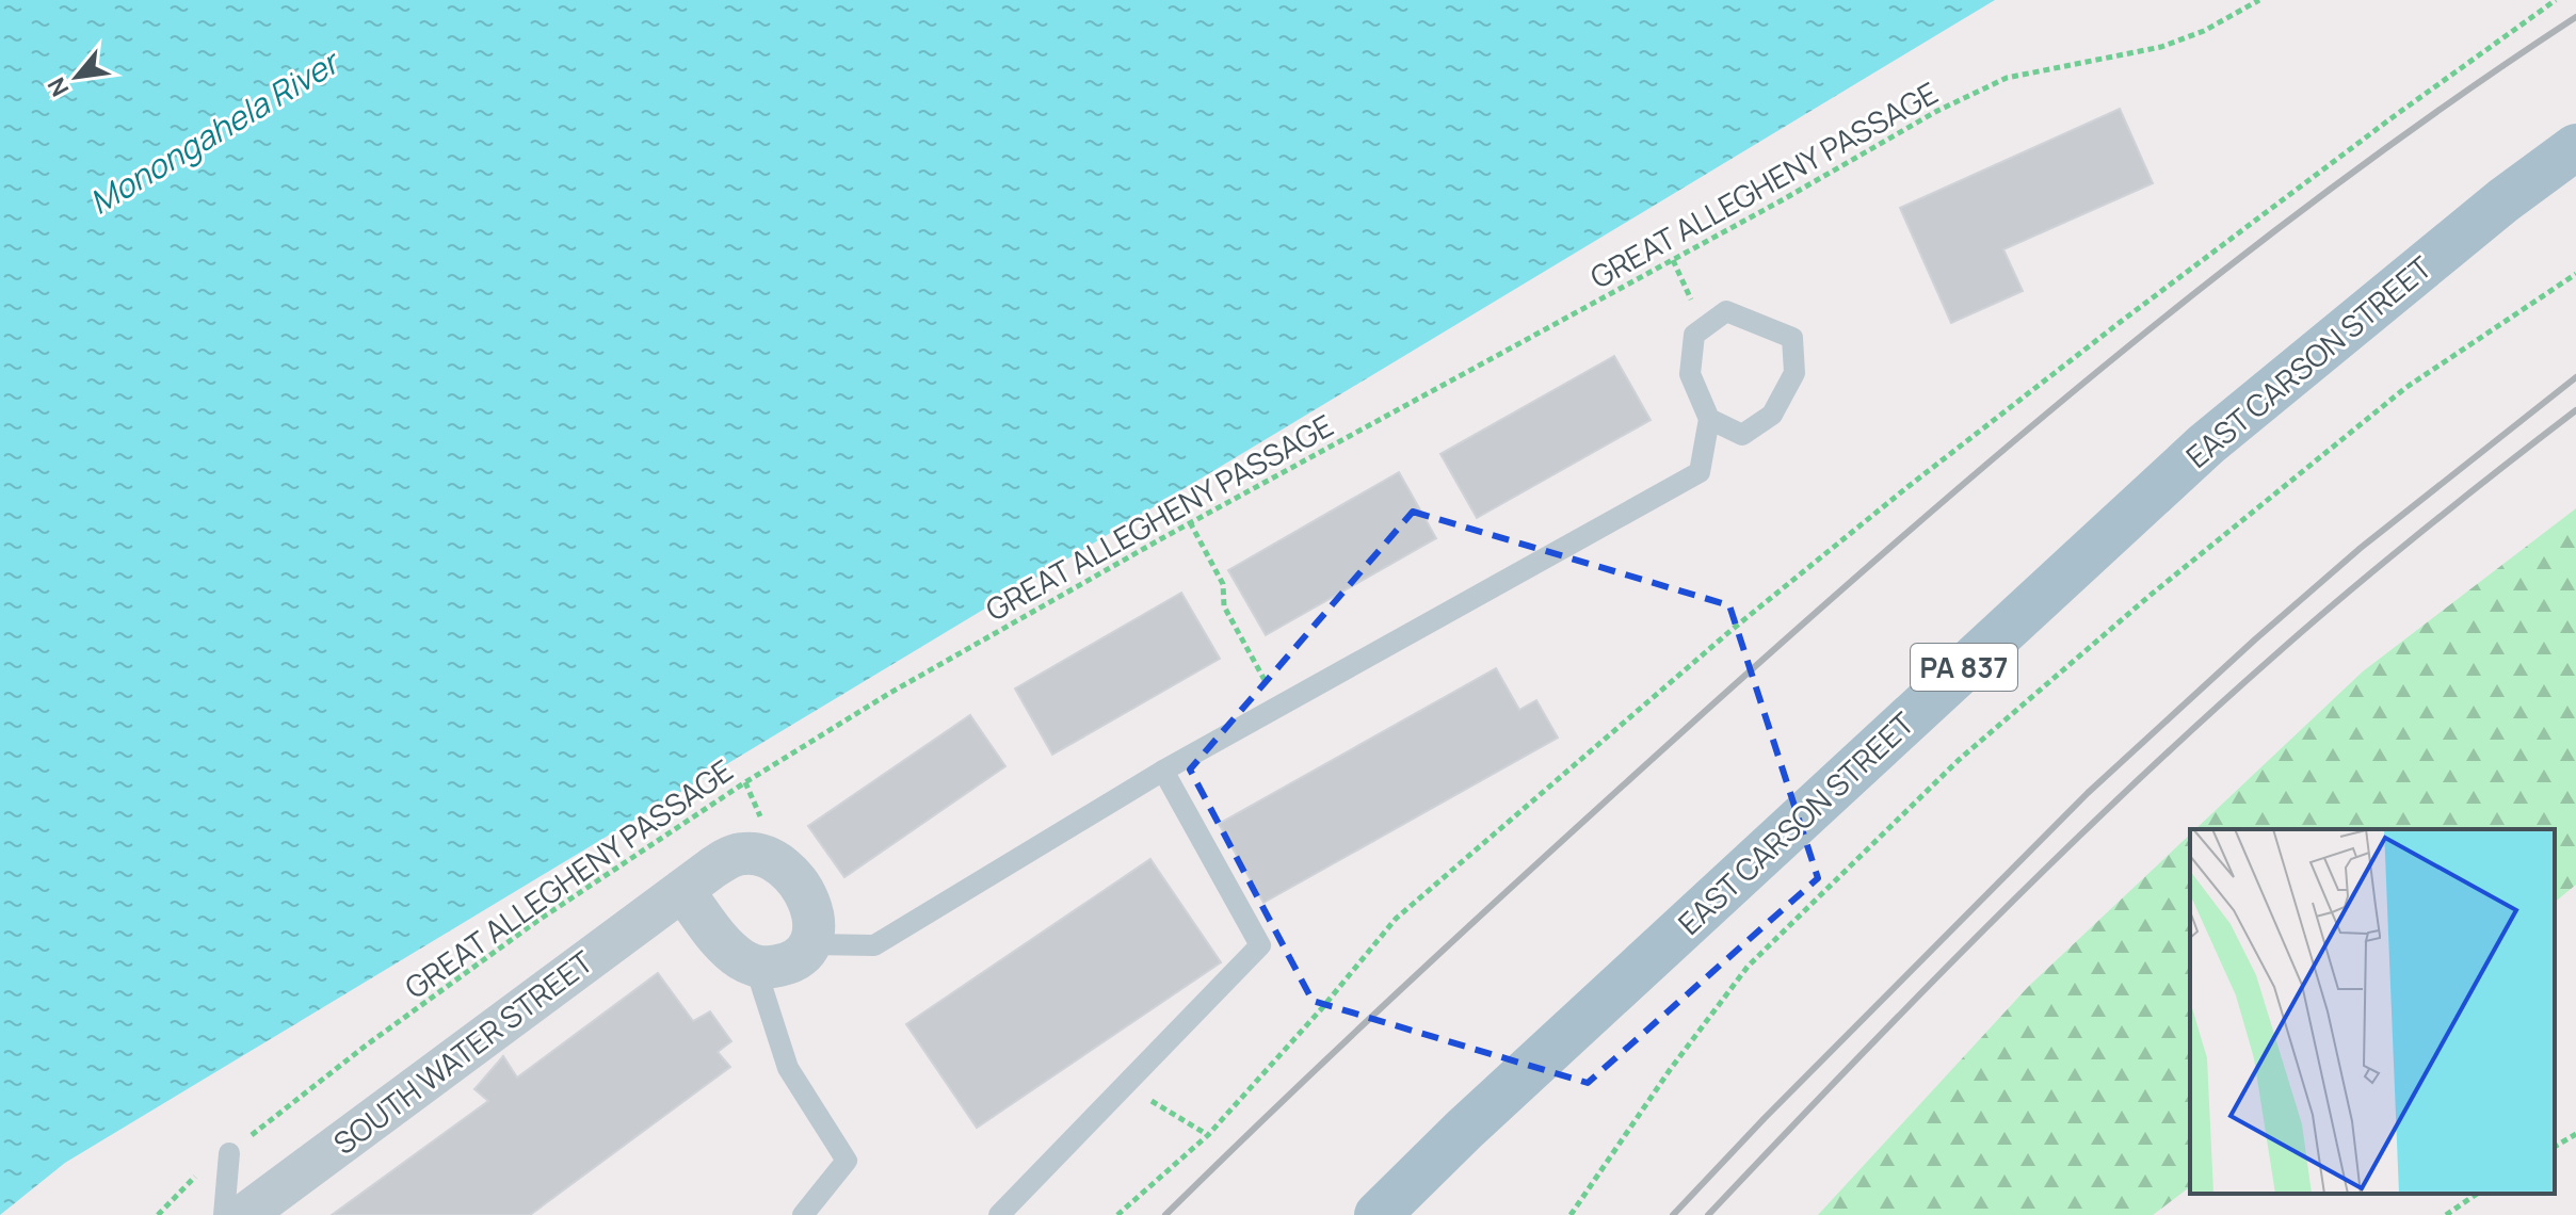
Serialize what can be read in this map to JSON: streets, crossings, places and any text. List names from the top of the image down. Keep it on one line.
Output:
{"streets":{"main road":["EAST CARSON STREET","PA 837"],"street":["SOUTH WATER STREET"],"path":["GREAT ALLEGHENY PASSAGE"]},"water":["Monongahela River"],"north":"bottom left"}
